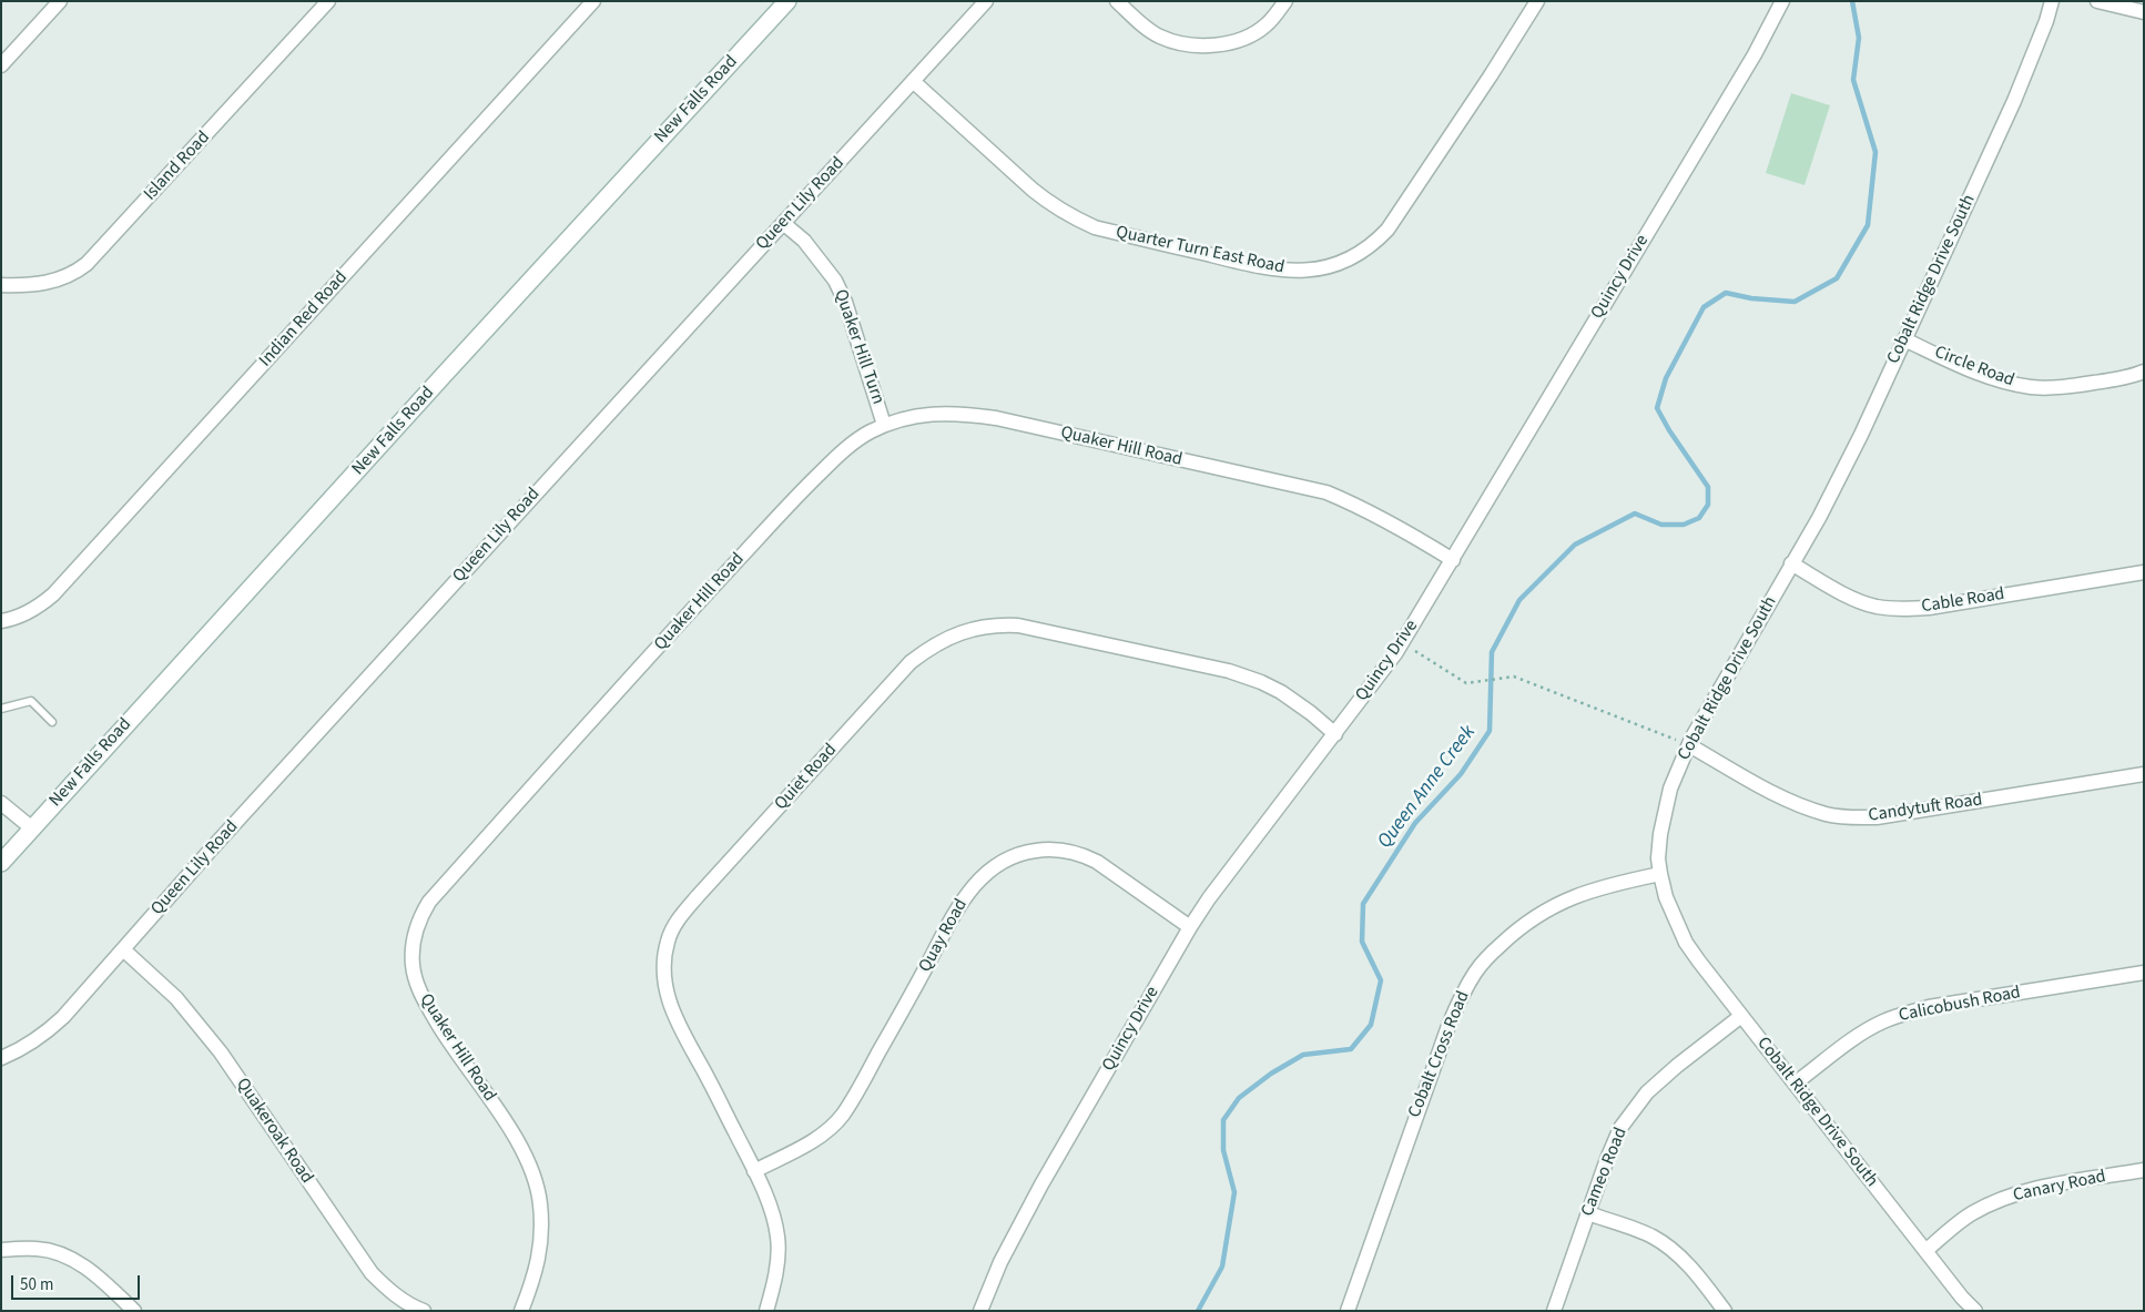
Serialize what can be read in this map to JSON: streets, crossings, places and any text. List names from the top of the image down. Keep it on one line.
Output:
{"streets":{"main road":["New Falls Road"],"street":["Island Road","Queen Lily Road","Quarter Turn East Road","Quincy Drive","Cobalt Ridge Drive South","Indian Red Road","Quaker Hill Turn","Circle Road","Quaker Hill Road","Cable Road","Quiet Road","Candytuft Road","Quay Road","Calicobush Road","Cobalt Cross Road","Quakeroak Road","Cameo Road","Canary Road"]},"crossings":[["Queen Lily Road","Quarter Turn East Road"],["Queen Lily Road","Quaker Hill Turn"],["Queen Lily Road","Quakeroak Road"],["Quincy Drive","Quaker Hill Road"],["Quincy Drive","Quiet Road"],["Quincy Drive","Quay Road"],["Cobalt Ridge Drive South","Circle Road"],["Cobalt Ridge Drive South","Cable Road"],["Cobalt Ridge Drive South","Candytuft Road"],["Cobalt Ridge Drive South","Calicobush Road"],["Cobalt Ridge Drive South","Cobalt Cross Road"],["Cobalt Ridge Drive South","Cameo Road"],["Cobalt Ridge Drive South","Canary Road"],["Quaker Hill Turn","Quaker Hill Road"],["Quiet Road","Quay Road"]],"water":["Queen Anne Creek"],"scale_bar":"50 m"}
